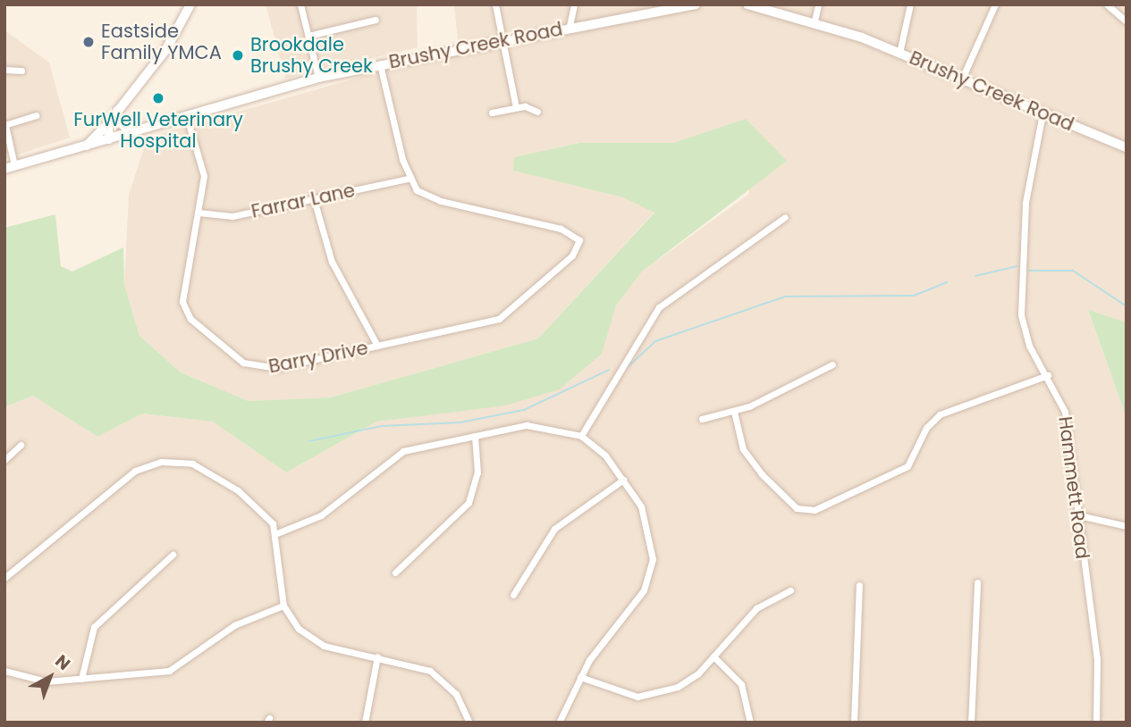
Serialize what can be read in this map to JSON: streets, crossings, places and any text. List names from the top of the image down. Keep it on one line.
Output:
{"streets":{"main road":["Brushy Creek Road"],"street":["Farrar Lane","Barry Drive","Hammett Road"]},"crossings":[["Brushy Creek Road","Barry Drive"],["Brushy Creek Road","Hammett Road"],["Farrar Lane","Barry Drive"]],"places":["Eastside Family YMCA","Brookdale Brushy Creek","FurWell Veterinary Hospital"],"north":"top right"}
